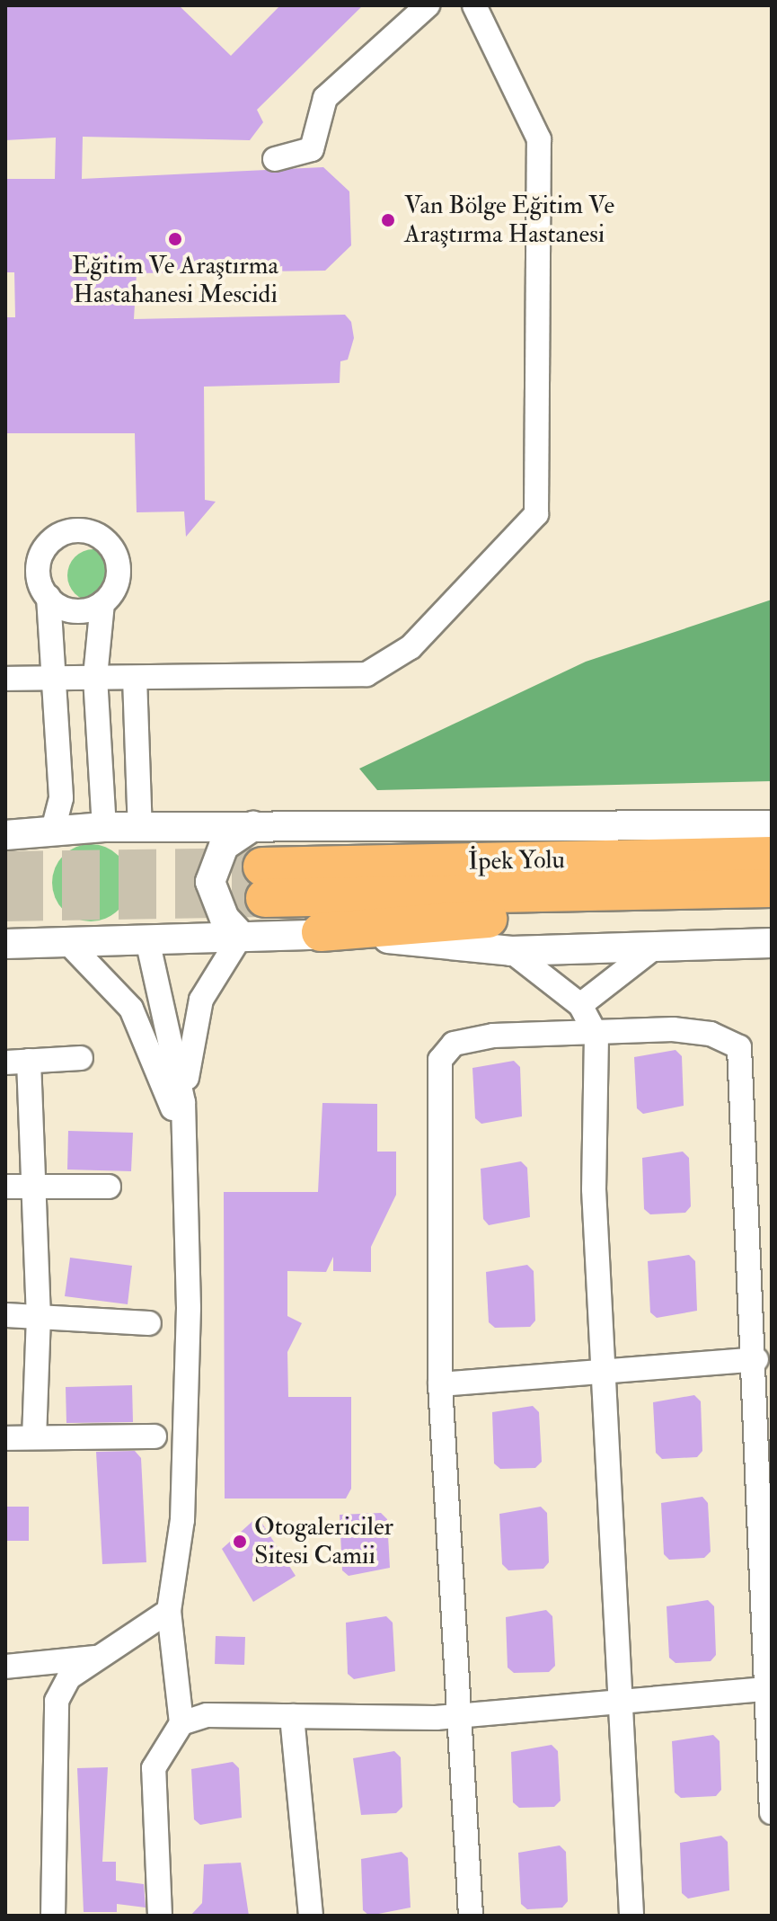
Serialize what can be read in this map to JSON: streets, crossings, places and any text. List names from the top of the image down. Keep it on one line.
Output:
{"streets":{"highway":["İpek Yolu"]},"places":["Van Bölge Eğitim Ve Araştırma Hastanesi","Eğitim Ve Araştırma Hastahanesi Mescidi","Otogalericiler Sitesi Camii"]}
